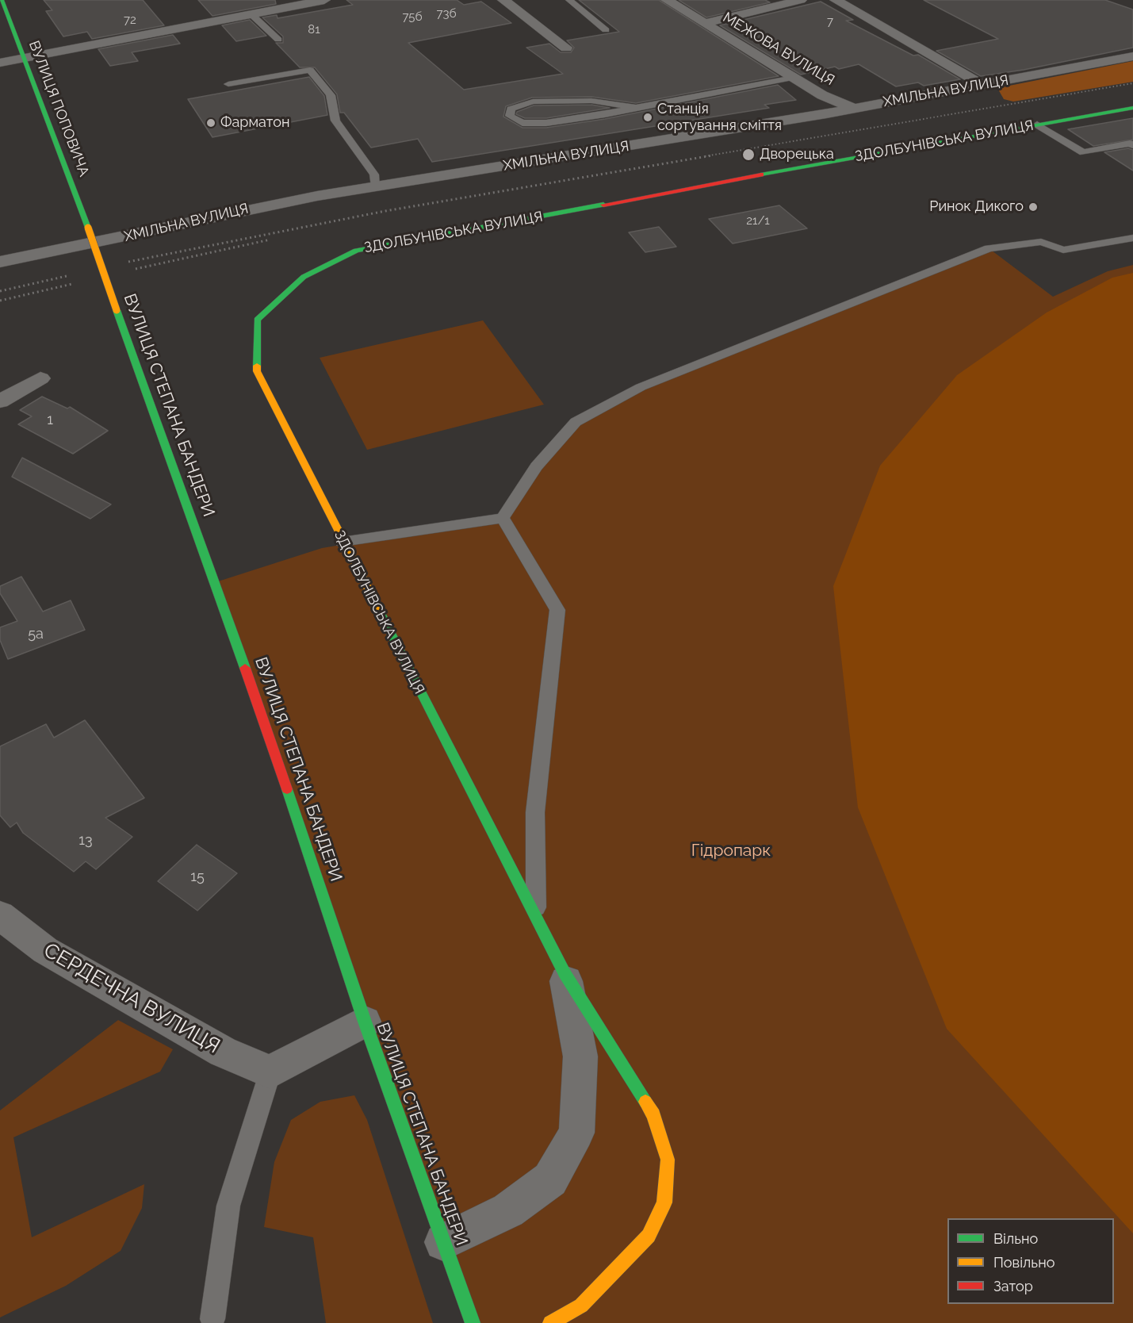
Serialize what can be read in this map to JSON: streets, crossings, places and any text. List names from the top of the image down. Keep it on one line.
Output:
{"streets":{"street":["МЕЖОВА ВУЛИЦЯ","ХМІЛЬНА ВУЛИЦЯ","ВУЛИЦЯ ПОПОВИЧА","ЗДОЛБУНІВСЬКА ВУЛИЦЯ","ВУЛИЦЯ СТЕПАНА БАНДЕРИ","СЕРДЕЧНА ВУЛИЦЯ"]},"crossings":[["МЕЖОВА ВУЛИЦЯ","ХМІЛЬНА ВУЛИЦЯ"],["ВУЛИЦЯ ПОПОВИЧА","ВУЛИЦЯ СТЕПАНА БАНДЕРИ"],["ЗДОЛБУНІВСЬКА ВУЛИЦЯ","ВУЛИЦЯ СТЕПАНА БАНДЕРИ"]],"parks":["Гідропарк"],"places":["Станція сортування сміття","Фарматон","Дворецька","Ринок Дикого"],"house_numbers":["73б","75б","72","7","81","21/1","1","5а","13","15"],"legend":["Вільно","Повільно","Затор"]}
